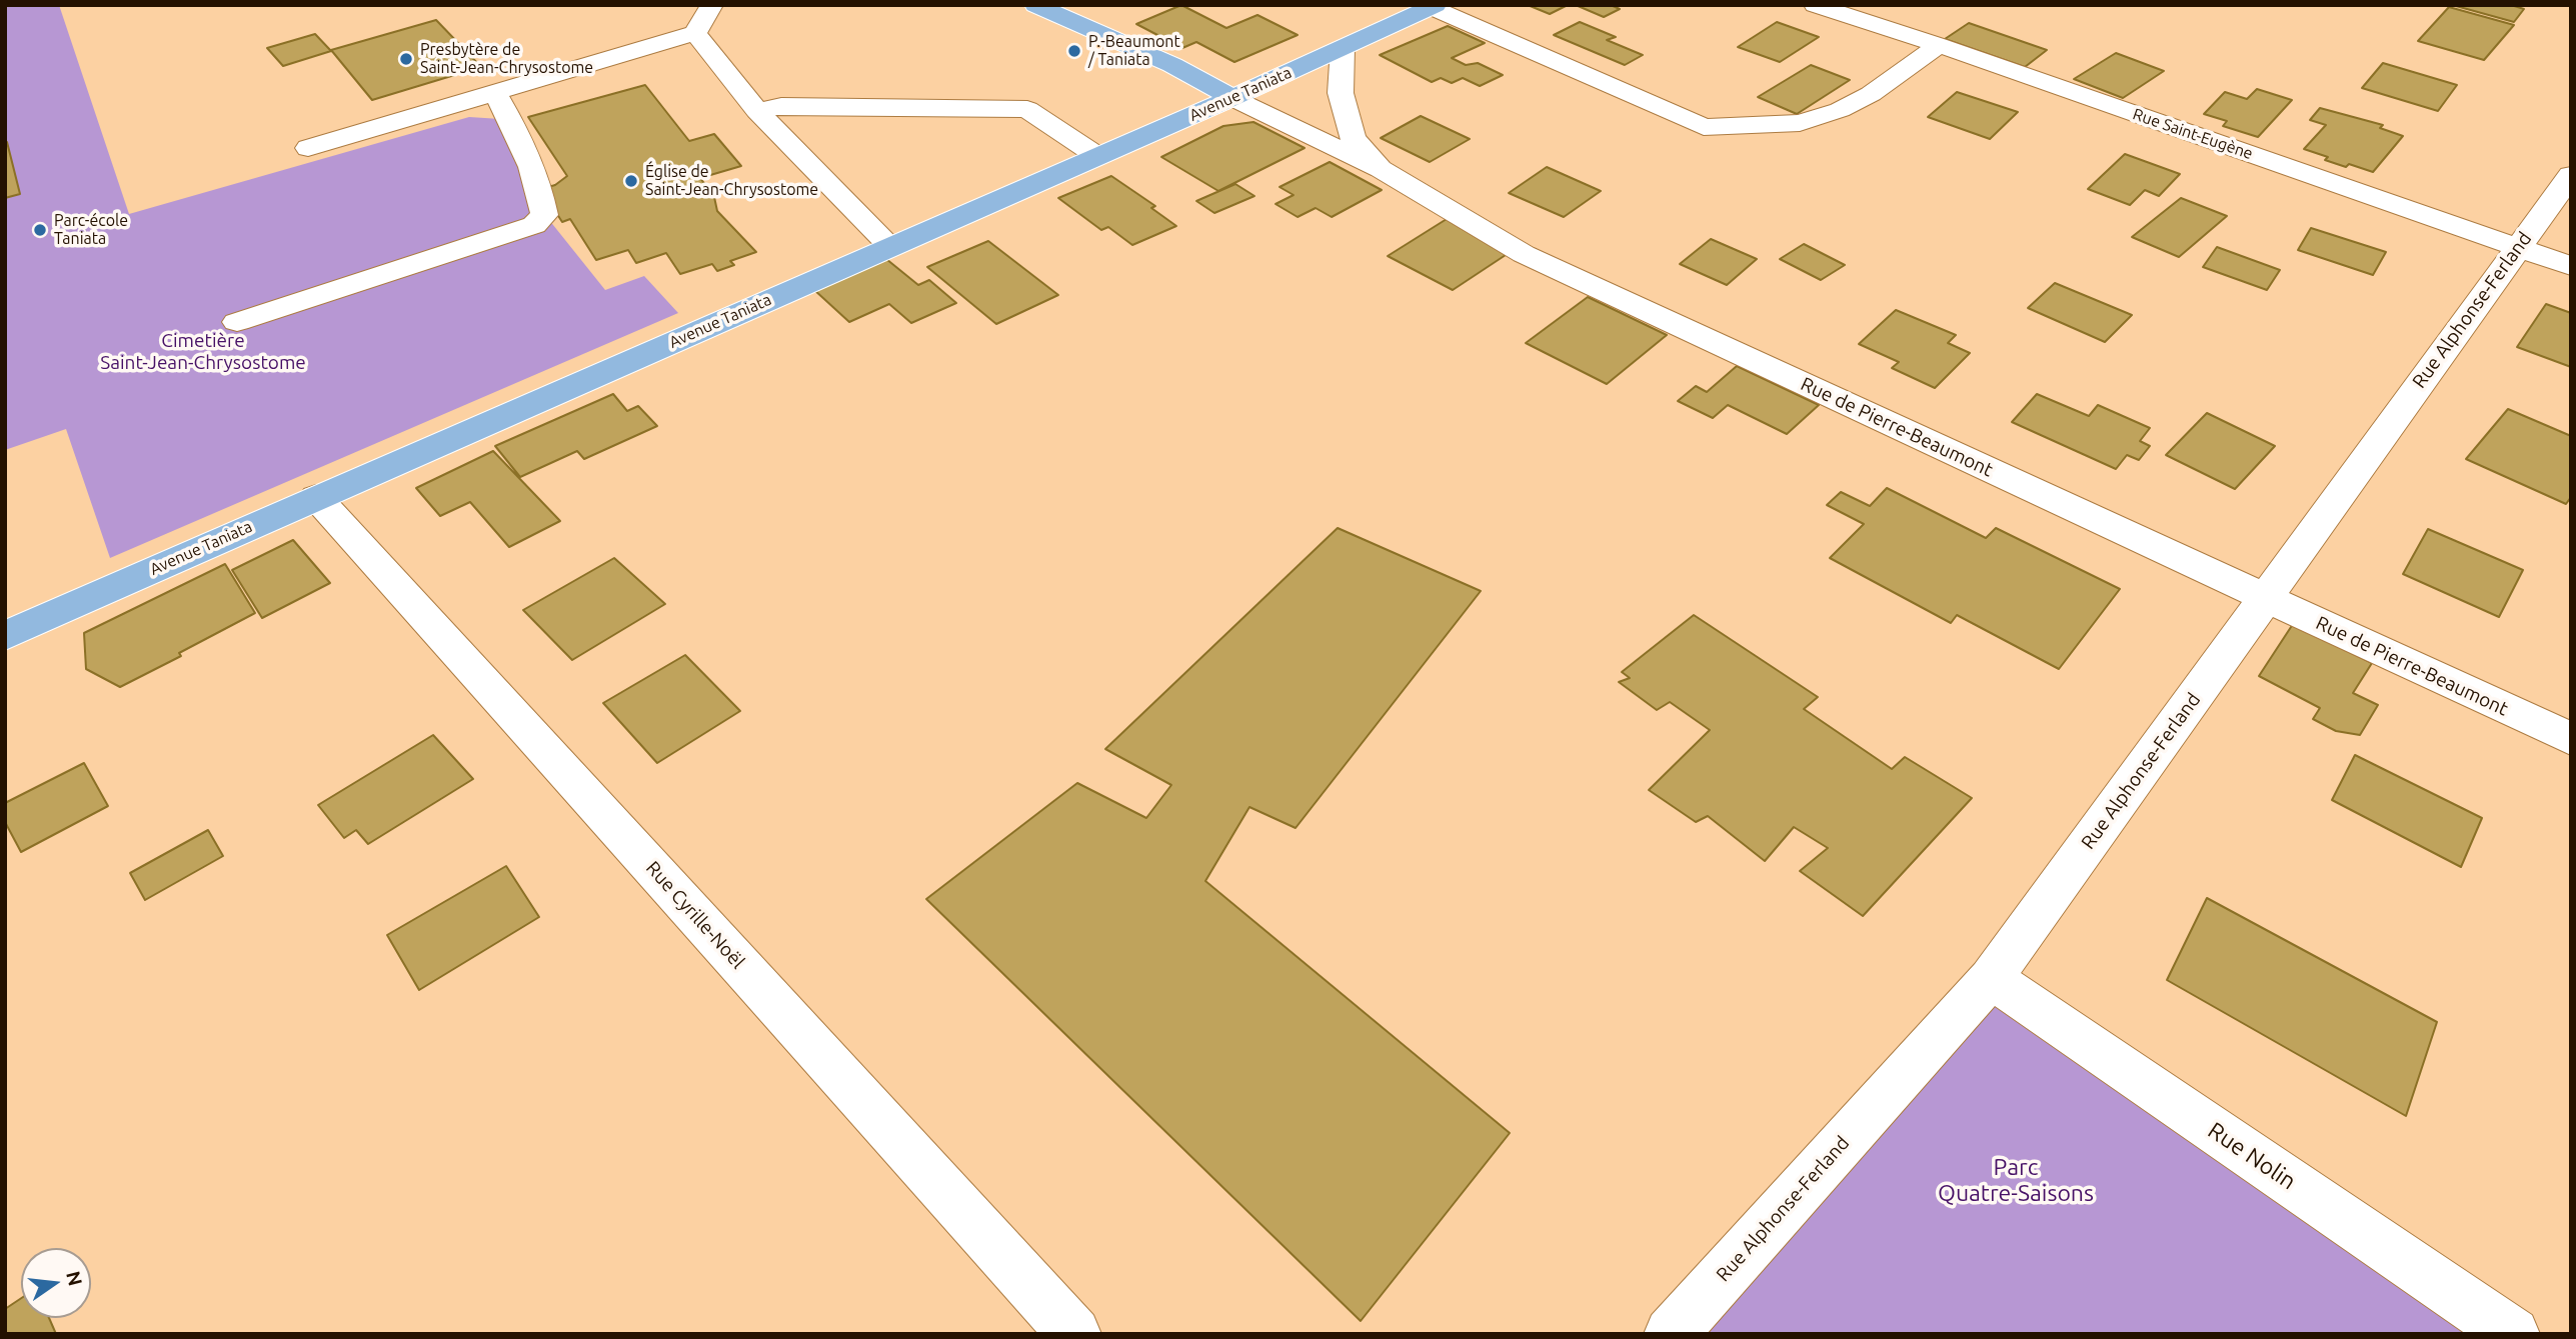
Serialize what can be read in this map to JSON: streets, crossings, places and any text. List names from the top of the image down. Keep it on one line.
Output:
{"streets":{"main road":["Avenue Taniata"],"street":["Rue Saint-Eugène","Rue Alphonse-Ferland","Rue de Pierre-Beaumont","Rue Cyrille-Noël","Rue Nolin"]},"crossings":[["Avenue Taniata","Rue de Pierre-Beaumont"],["Avenue Taniata","Rue Cyrille-Noël"],["Rue Saint-Eugène","Rue Alphonse-Ferland"],["Rue Alphonse-Ferland","Rue de Pierre-Beaumont"],["Rue Alphonse-Ferland","Rue Nolin"]],"parks":["Cimetière Saint-Jean-Chrysostome","Parc Quatre-Saisons"],"places":["P.-Beaumont / Taniata","Presbytère de Saint-Jean-Chrysostome","Église de Saint-Jean-Chrysostome","Parc-école Taniata"],"north":"right"}
